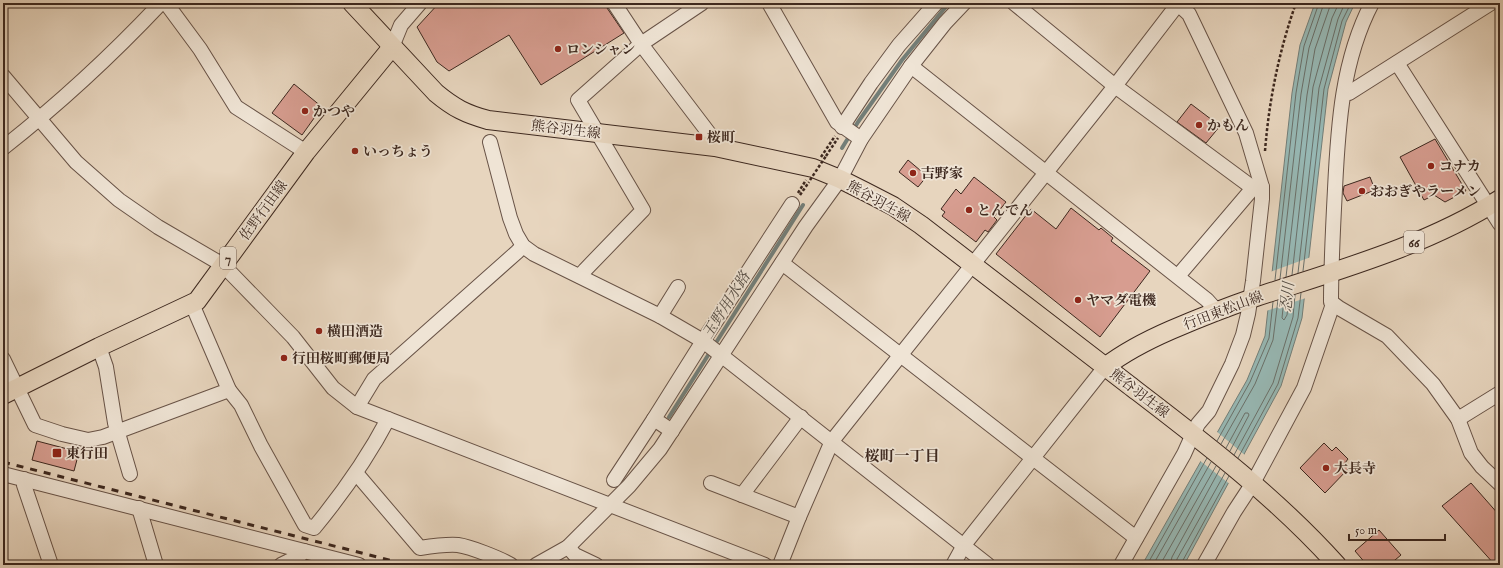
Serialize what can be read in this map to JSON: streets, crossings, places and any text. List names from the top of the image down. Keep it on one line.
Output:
{"streets":{"main road":["熊谷羽生線","佐野行田線","66","7","行田東松山線"]},"crossings":[["熊谷羽生線","佐野行田線"],["熊谷羽生線","行田東松山線"]],"districts":["桜町一丁目"],"water":["忍川","玉野用水路"],"places":{"other":["ロンシャン","かつや","かもん","いっちょう","コナカ","吉野家","おおぎやラーメン","とんでん","ヤマダ電機","横田酒造","行田桜町郵便局","大長寺"],"transit":["桜町","東行田"]},"scale_bar":"50 m"}
